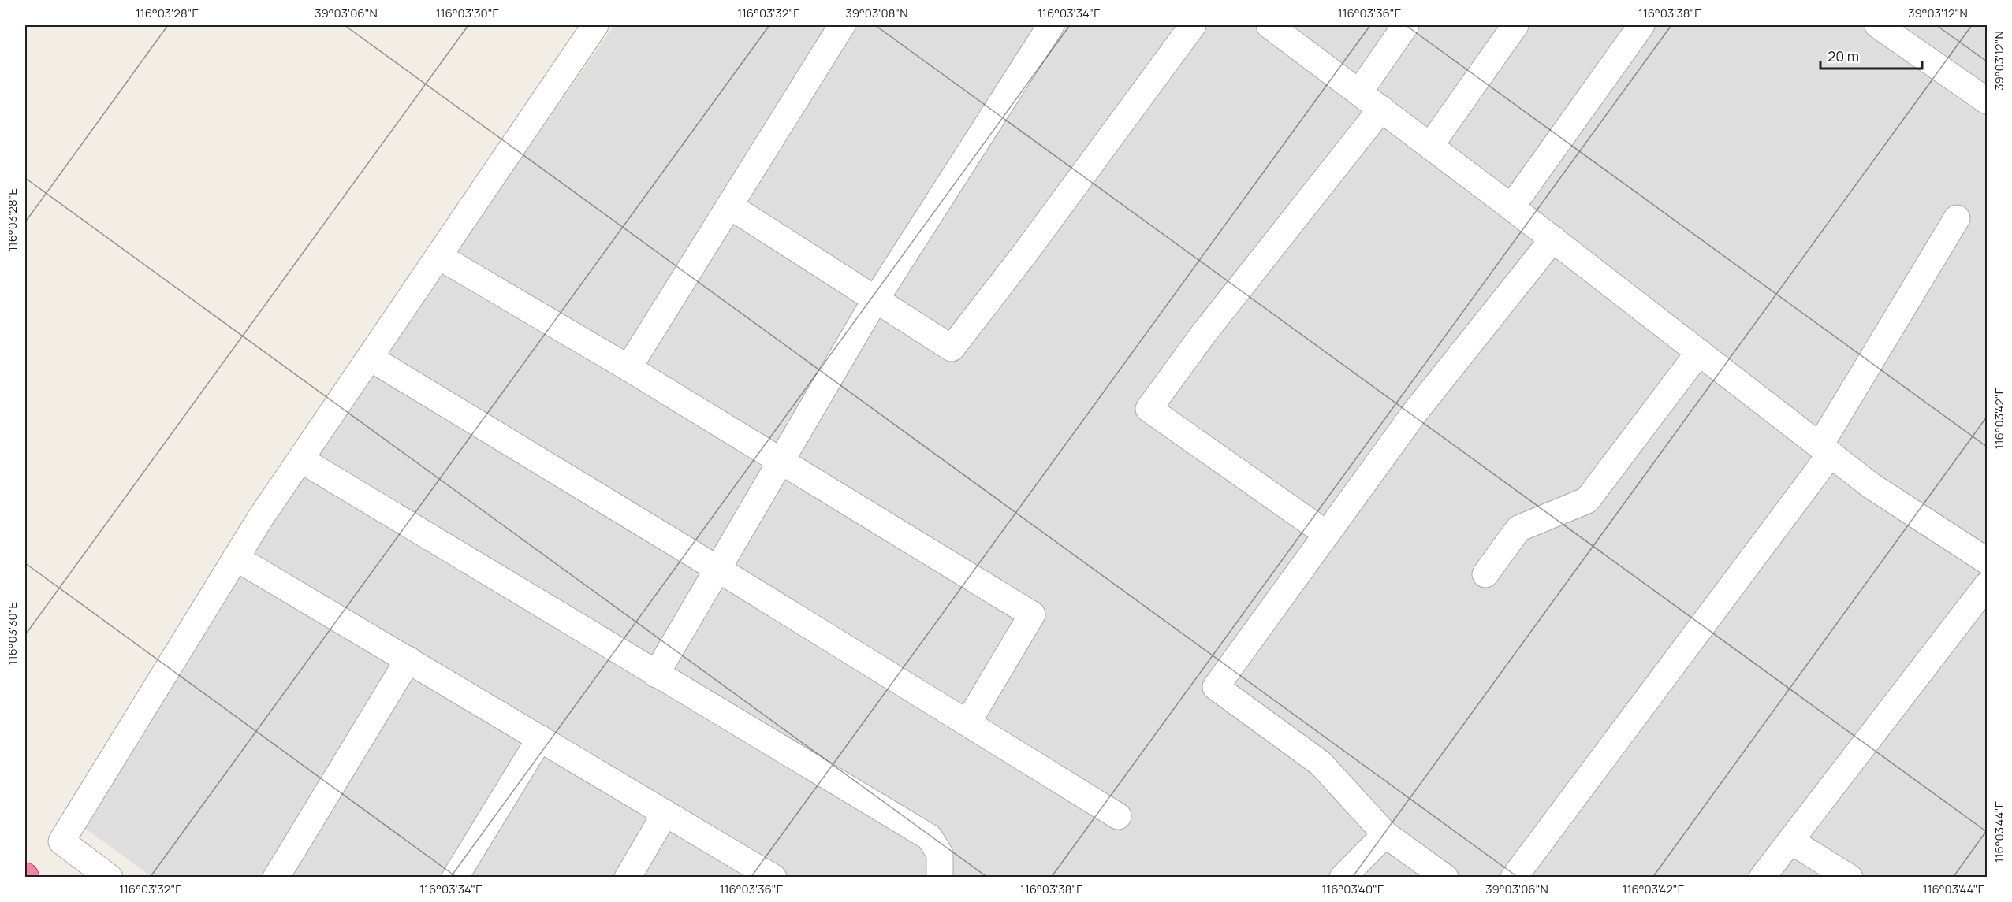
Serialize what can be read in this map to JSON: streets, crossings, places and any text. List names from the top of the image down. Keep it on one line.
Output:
{"scale_bar":"20 m","coordinates":["116°03'28\"E","39°03'06\"N","116°03'30\"E","116°03'32\"E","39°03'08\"N","116°03'34\"E","116°03'36\"E","116°03'38\"E","39°03'12\"N","116°03'42\"E","116°03'44\"E","116°03'40\"E"]}
